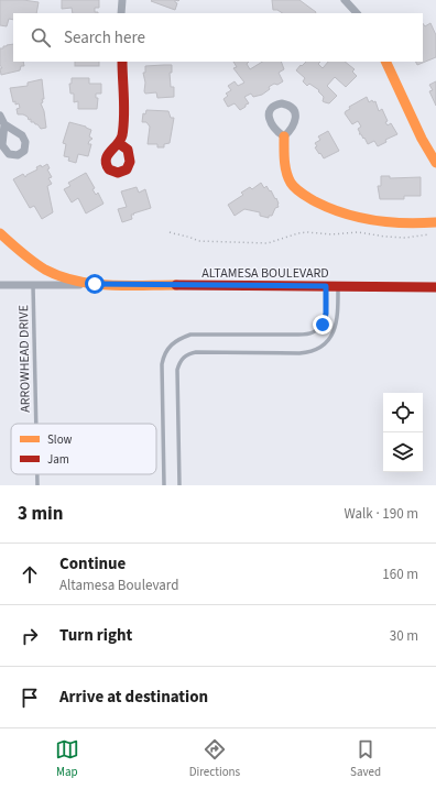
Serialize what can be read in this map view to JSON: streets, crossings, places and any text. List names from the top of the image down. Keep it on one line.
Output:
{"streets":{"street":["ALTAMESA BOULEVARD"],"lane":["ARROWHEAD DRIVE"]},"legend":["Slow","Jam"],"page":{"search":"Search here","heading":["3 min","Walk · 190 m"],"list":[["Continue","Altamesa Boulevard","160 m"],["Turn right","30 m"],"Arrive at destination"],"nav":["Map","Directions","Saved"]}}
